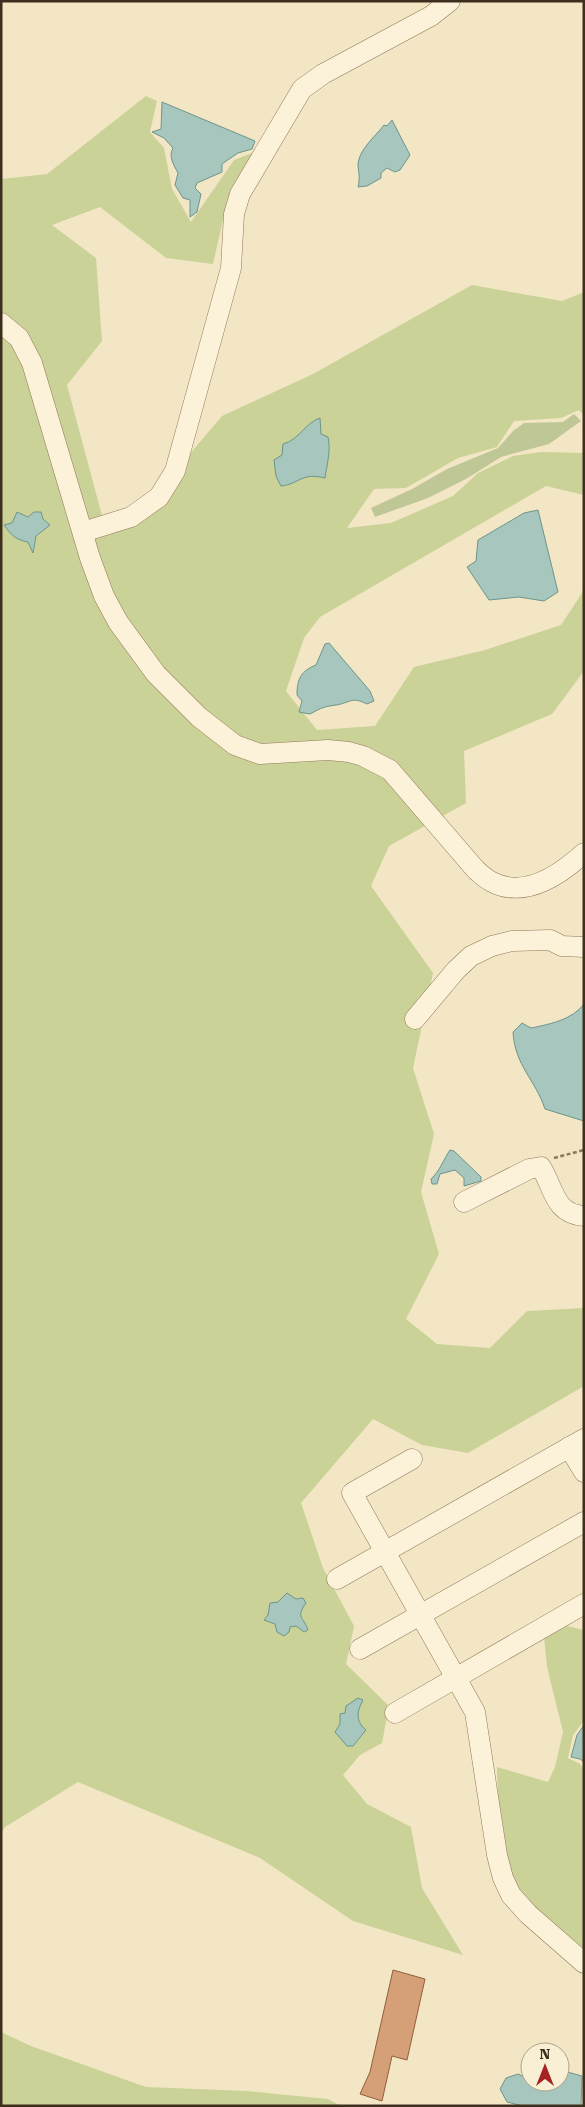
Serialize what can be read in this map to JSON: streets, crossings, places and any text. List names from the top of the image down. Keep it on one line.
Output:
{"north":"top"}
